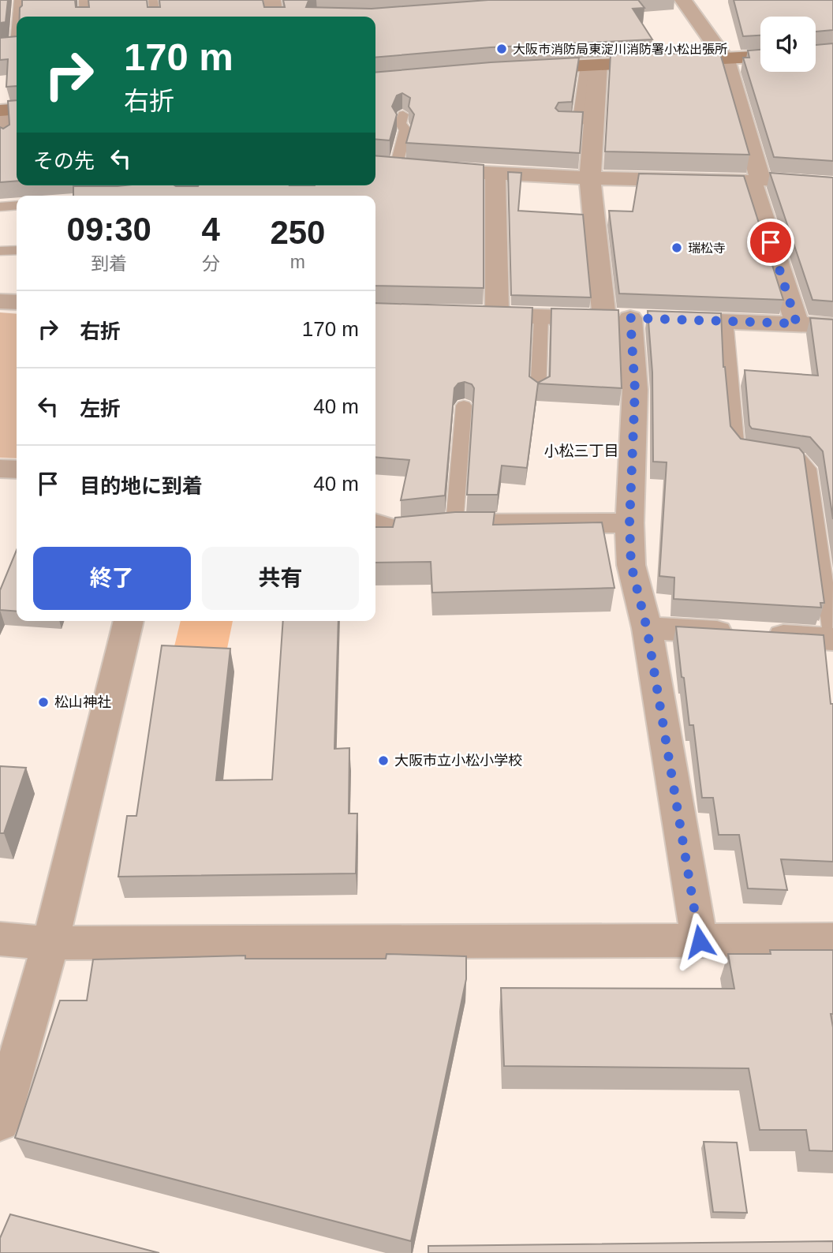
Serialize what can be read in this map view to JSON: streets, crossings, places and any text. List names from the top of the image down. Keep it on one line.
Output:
{"districts":["小松三丁目"],"places":["大阪市消防局東淀川消防署小松出張所","瑞松寺","松山神社","大阪市立小松小学校"],"page":{"turn":["170 m","右折"],"then":"その先","eta":["09:30","到着","4","分","250","m"],"list":[{"name":"右折","value":"170 m"},{"name":"左折","value":"40 m"},{"name":"目的地に到着","value":"40 m"}],"buttons":["終了","共有"]}}
